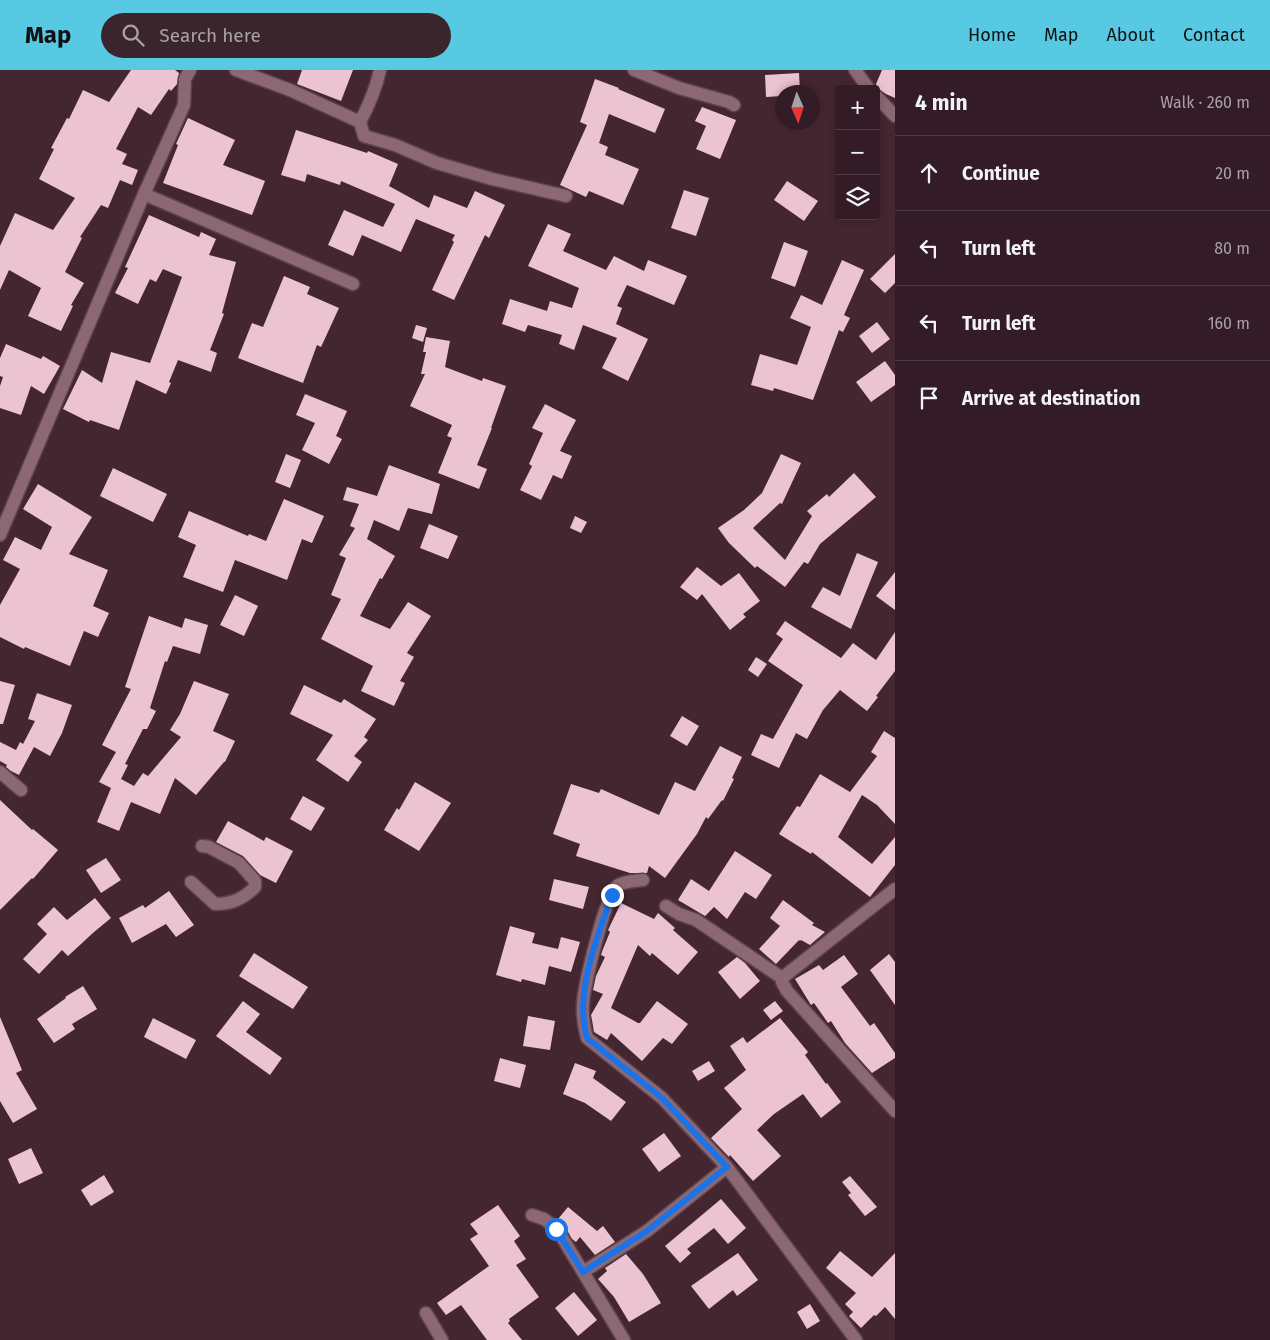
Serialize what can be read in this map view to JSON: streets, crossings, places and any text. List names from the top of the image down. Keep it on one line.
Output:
{"north":"bottom","page":{"header":"Map","search":"Search here","nav":["Home","Map","About","Contact"],"heading":["4 min","Walk · 260 m"],"map_buttons":["+","−"],"list":[["Continue","20 m"],["Turn left","80 m"],["Turn left","160 m"],"Arrive at destination"]}}
